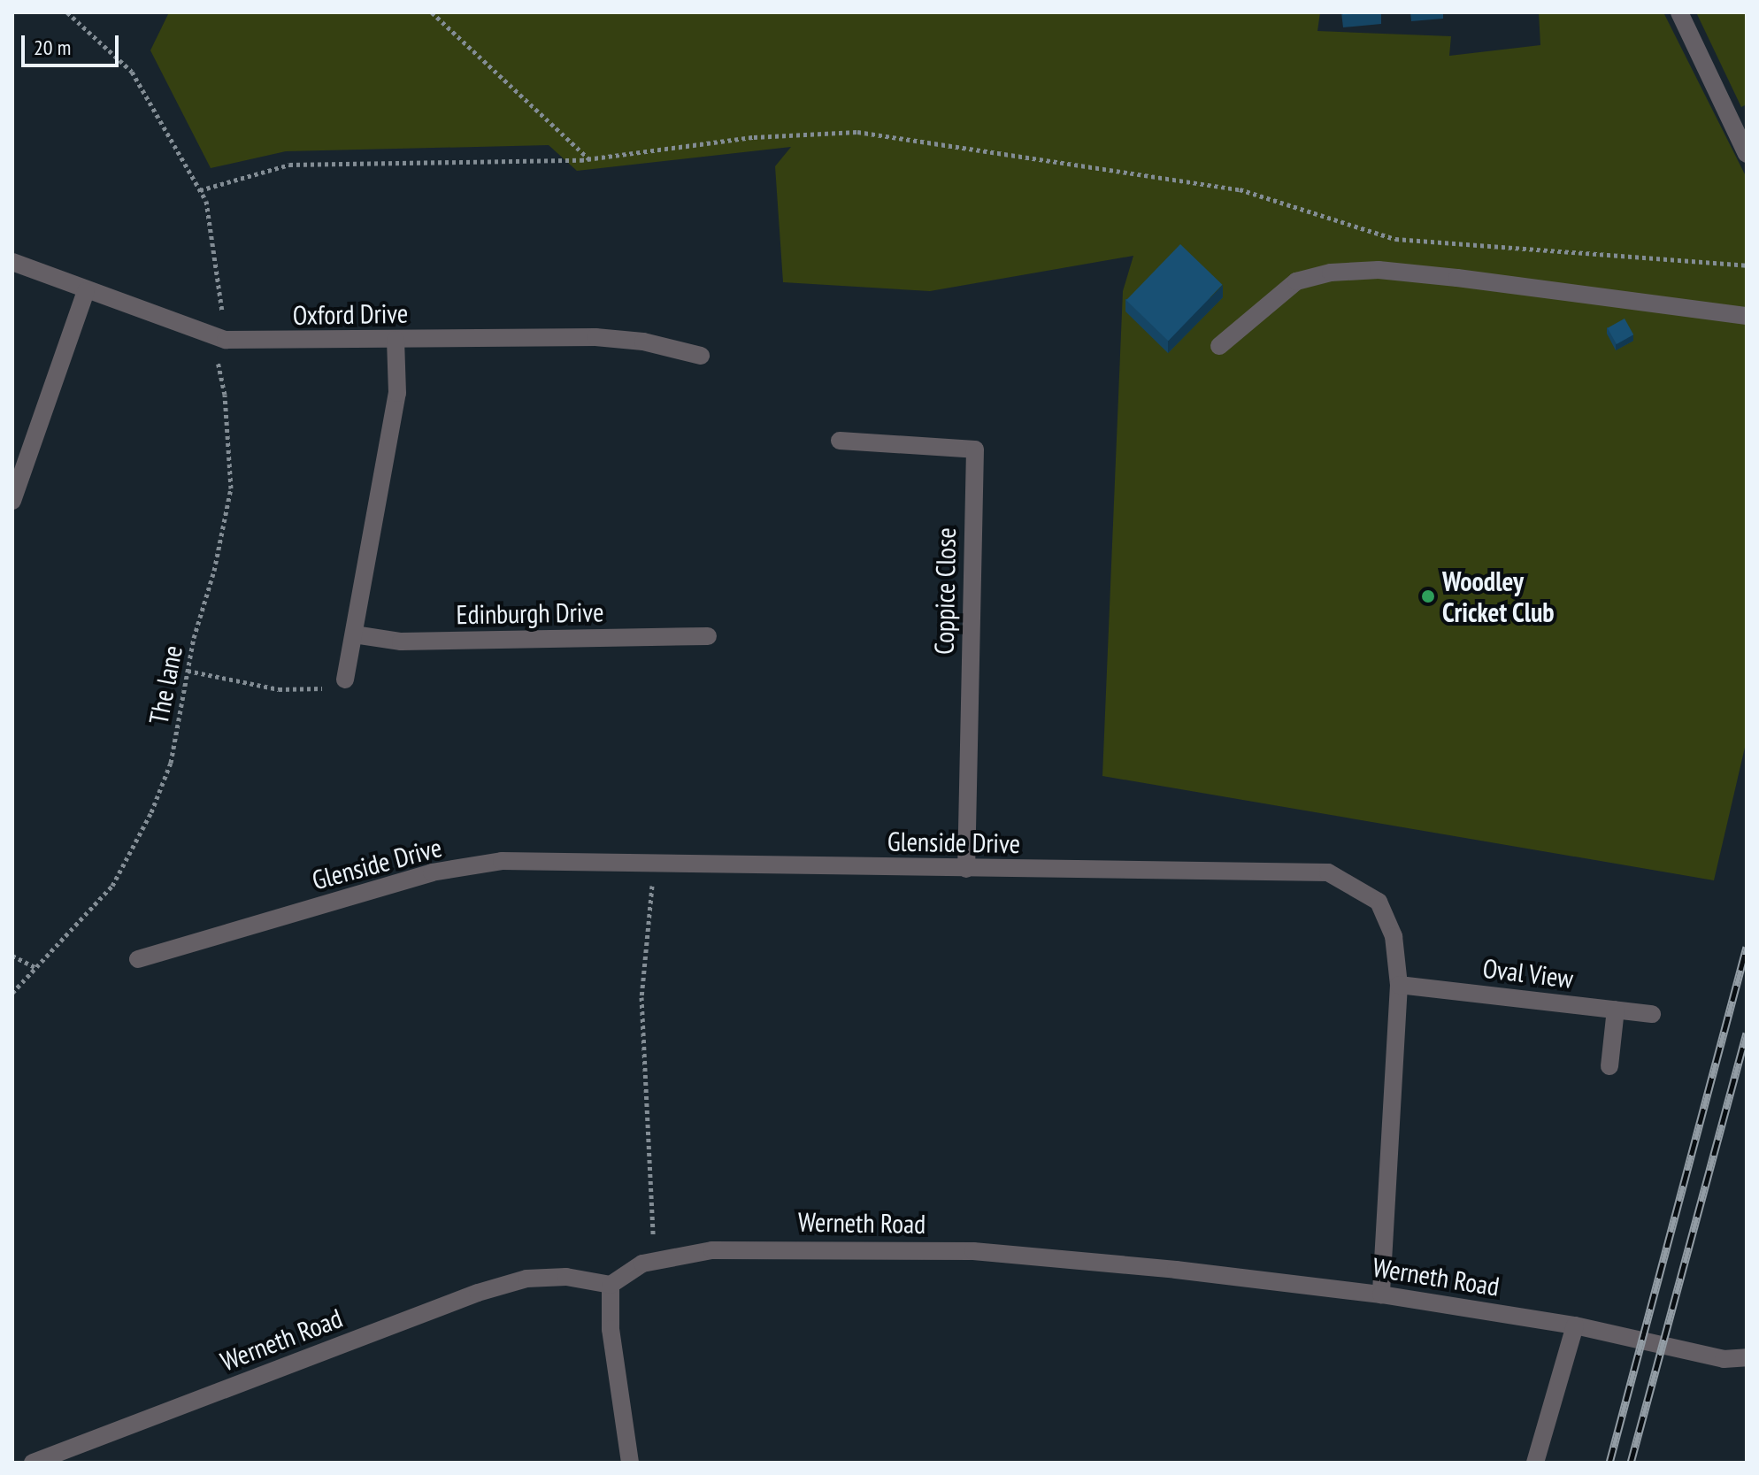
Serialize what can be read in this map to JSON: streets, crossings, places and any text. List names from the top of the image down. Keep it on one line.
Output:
{"streets":{"street":["Oxford Drive","Coppice Close","Edinburgh Drive","Glenside Drive","Oval View","Werneth Road"],"path":["The lane"]},"crossings":[["Oxford Drive","The lane"],["Coppice Close","Glenside Drive"],["Glenside Drive","Oval View"],["Glenside Drive","Werneth Road"]],"places":["Woodley Cricket Club"],"scale_bar":"20 m"}
